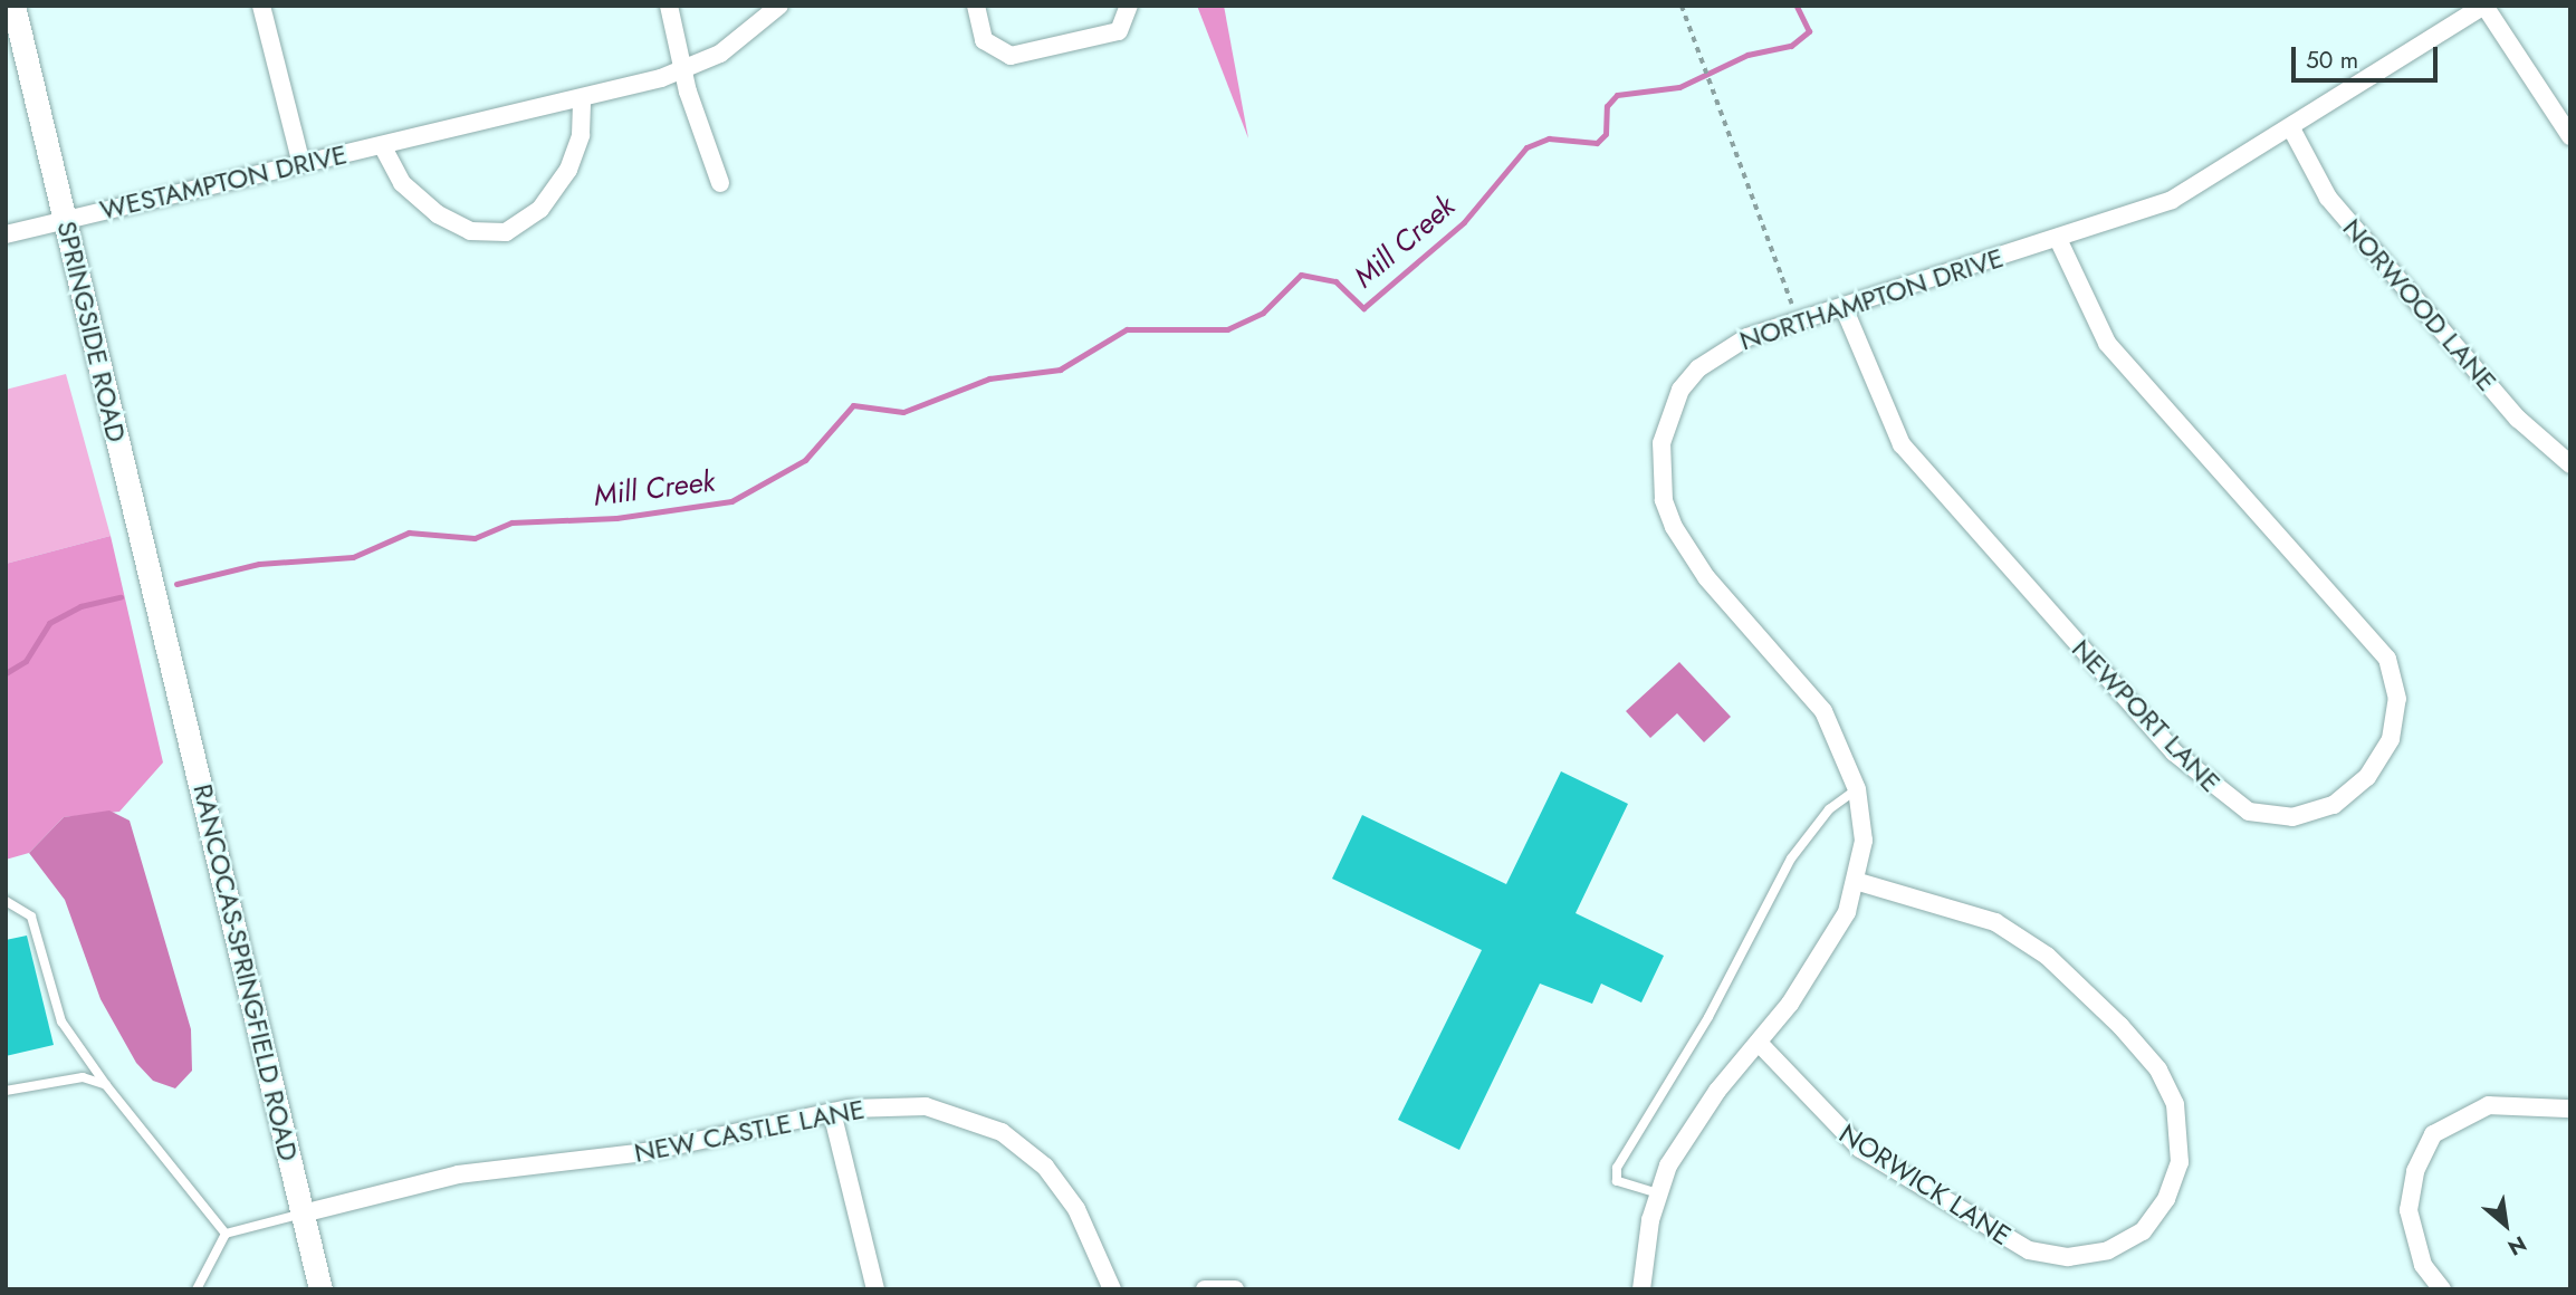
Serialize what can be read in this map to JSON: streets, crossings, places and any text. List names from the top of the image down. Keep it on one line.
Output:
{"streets":{"main road":["SPRINGSIDE ROAD","RANCOCAS-SPRINGFIELD ROAD"],"street":["WESTAMPTON DRIVE","NORTHAMPTON DRIVE","NORWOOD LANE","NEWPORT LANE","NEW CASTLE LANE","NORWICK LANE"]},"crossings":[["WESTAMPTON DRIVE","SPRINGSIDE ROAD"],["NORTHAMPTON DRIVE","NORWOOD LANE"],["NORTHAMPTON DRIVE","NEWPORT LANE"],["NORTHAMPTON DRIVE","NORWICK LANE"],["SPRINGSIDE ROAD","RANCOCAS-SPRINGFIELD ROAD"],["RANCOCAS-SPRINGFIELD ROAD","NEW CASTLE LANE"]],"water":["Mill Creek"],"scale_bar":"50 m","north":"bottom right"}
